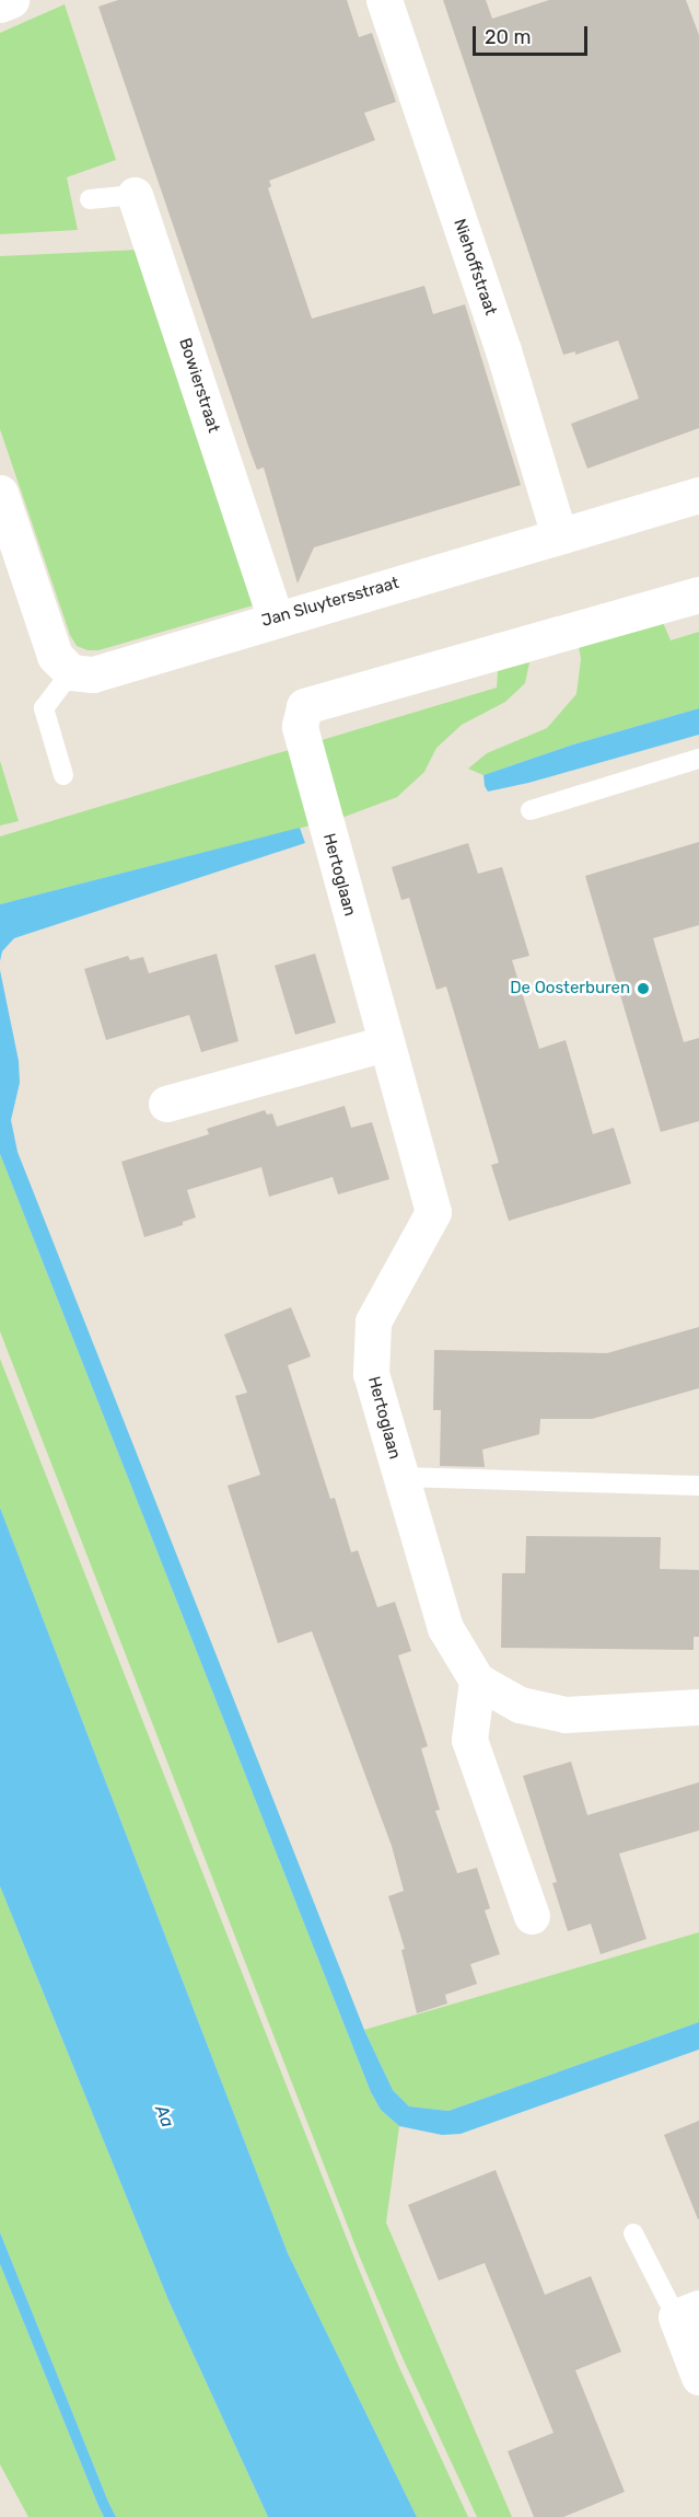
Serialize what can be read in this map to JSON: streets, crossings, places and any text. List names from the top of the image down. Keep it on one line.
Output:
{"streets":{"street":["Niehoffstraat","Bowierstraat","Jan Sluytersstraat","Hertoglaan"]},"crossings":[["Niehoffstraat","Jan Sluytersstraat"],["Bowierstraat","Jan Sluytersstraat"]],"water":["Aa"],"places":["De Oosterburen"],"scale_bar":"20 m"}
